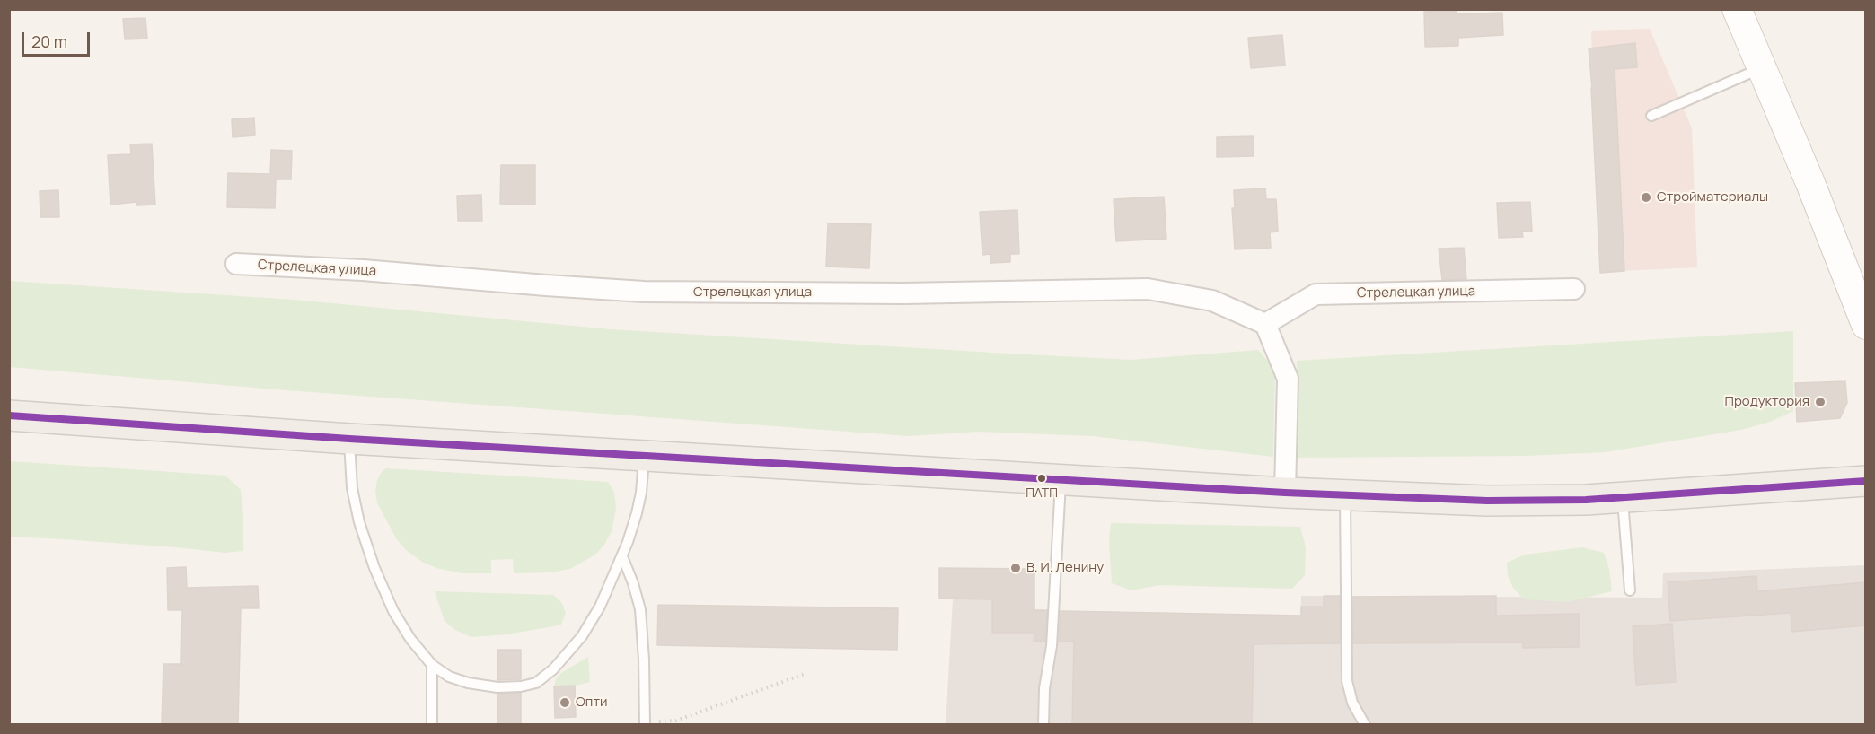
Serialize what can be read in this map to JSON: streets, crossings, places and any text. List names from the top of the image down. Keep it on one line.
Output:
{"streets":{"street":["Стрелецкая улица"]},"places":["Стройматериалы","Продуктория","ПАТП","В. И. Ленину","Опти"],"scale_bar":"20 m"}
